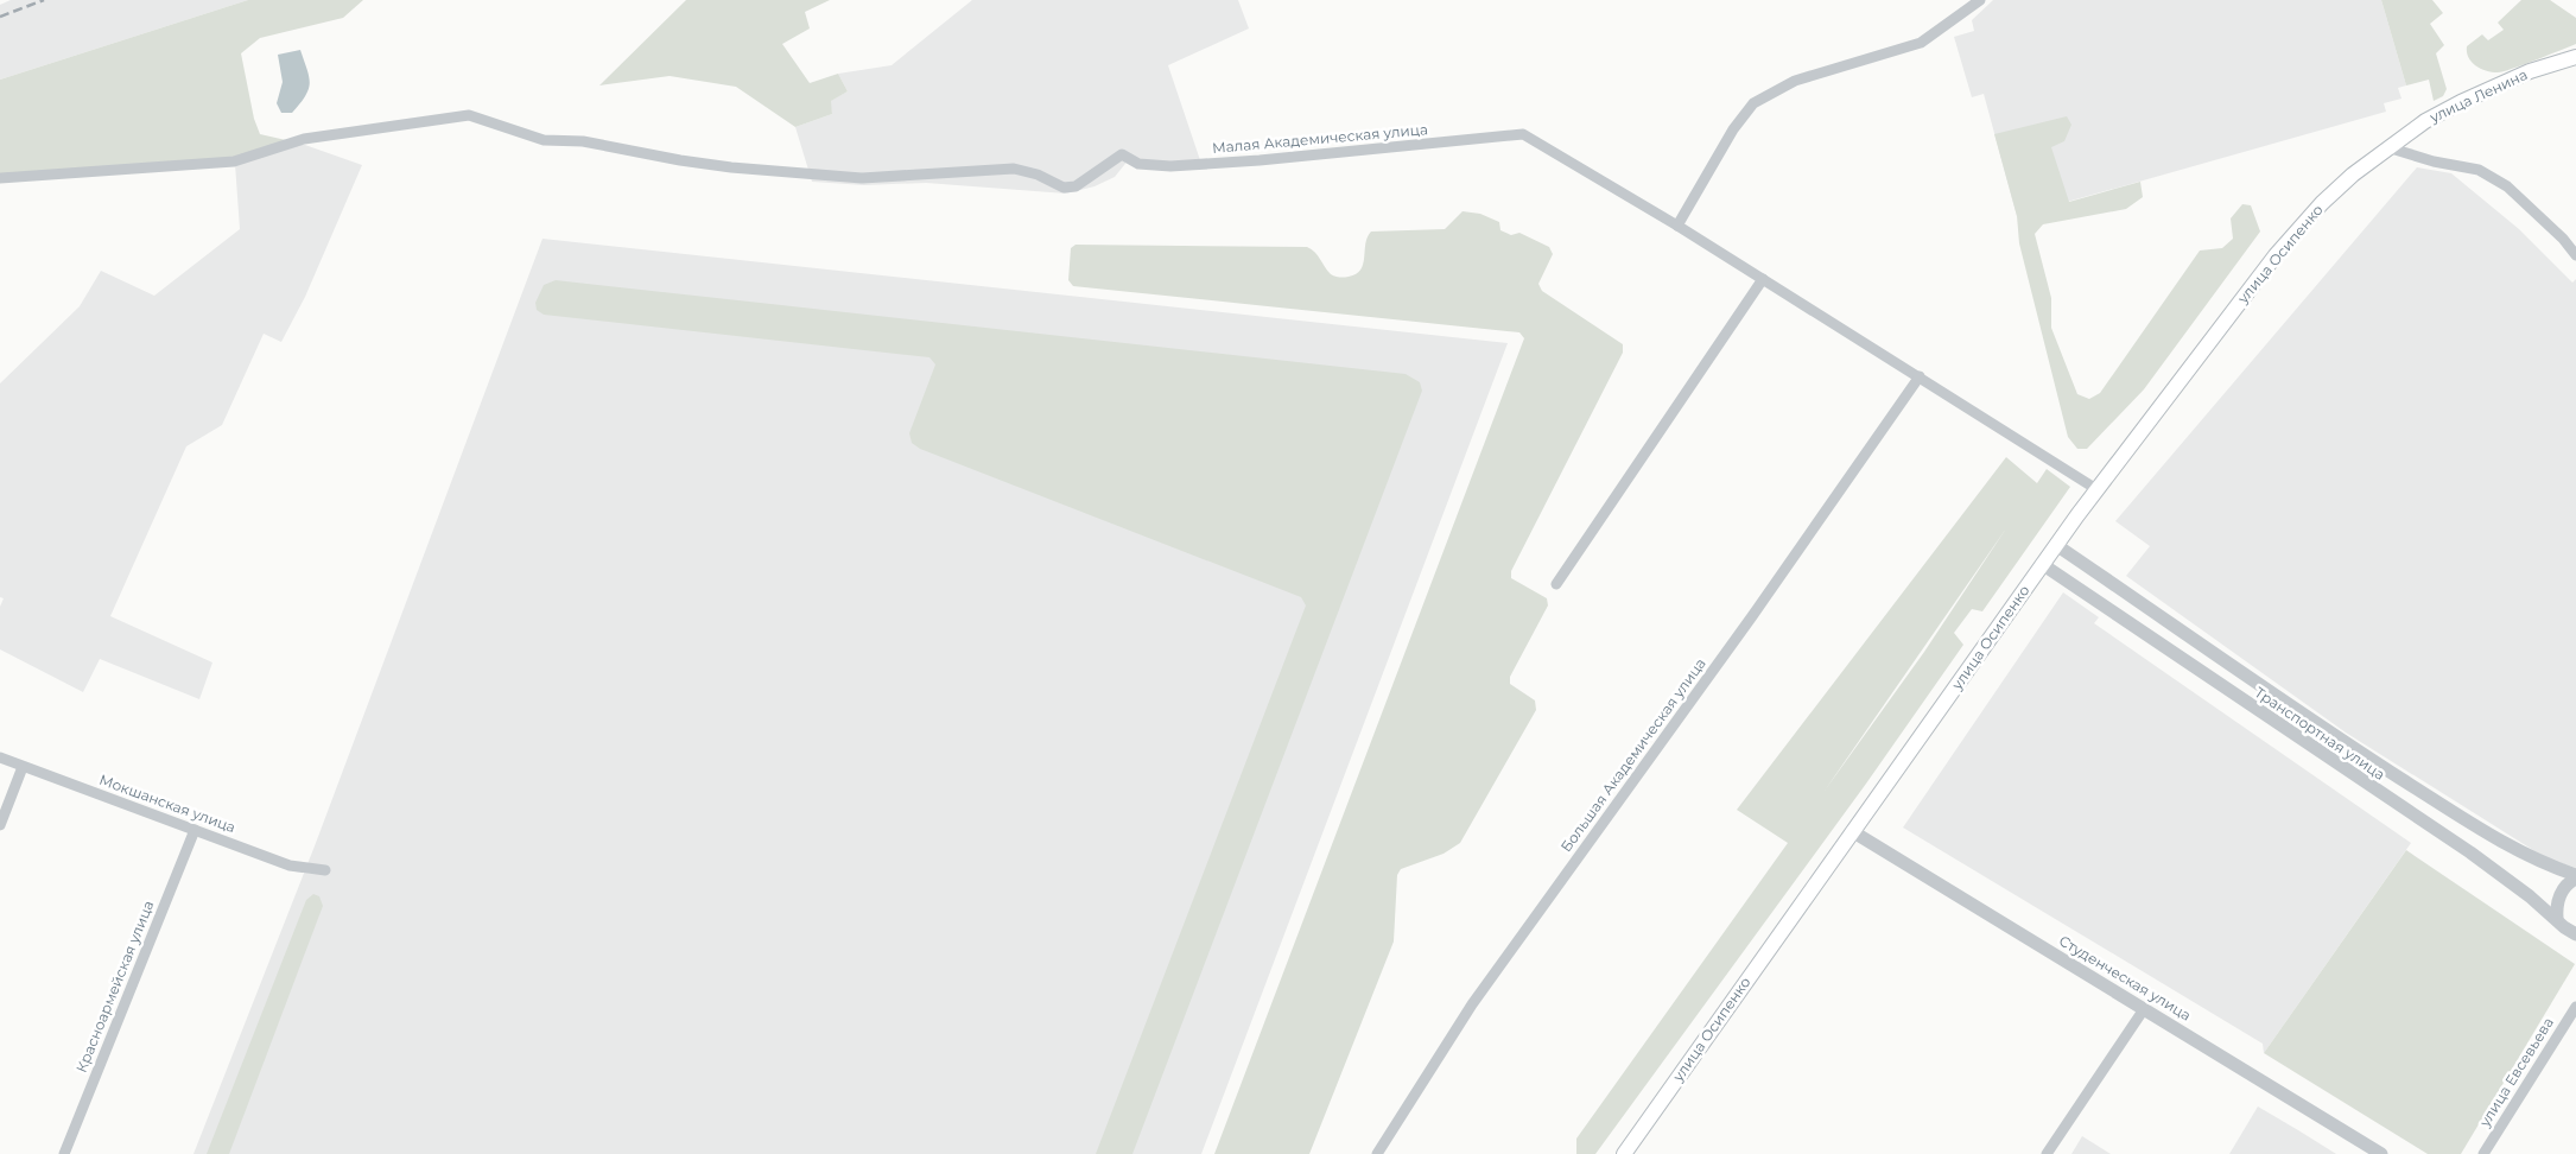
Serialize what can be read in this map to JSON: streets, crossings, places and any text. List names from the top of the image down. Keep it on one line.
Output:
{"streets":{"main road":["улица Ленина","улица Осипенко"],"street":["Малая Академическая улица","Транспортная улица","Большая Академическая улица","Мокшанская улица","Студенческая улица","Красноармейская улица","улица Евсевьева"]},"crossings":[["улица Ленина","улица Осипенко"],["улица Осипенко","Транспортная улица"],["улица Осипенко","Студенческая улица"],["Мокшанская улица","Красноармейская улица"]]}
